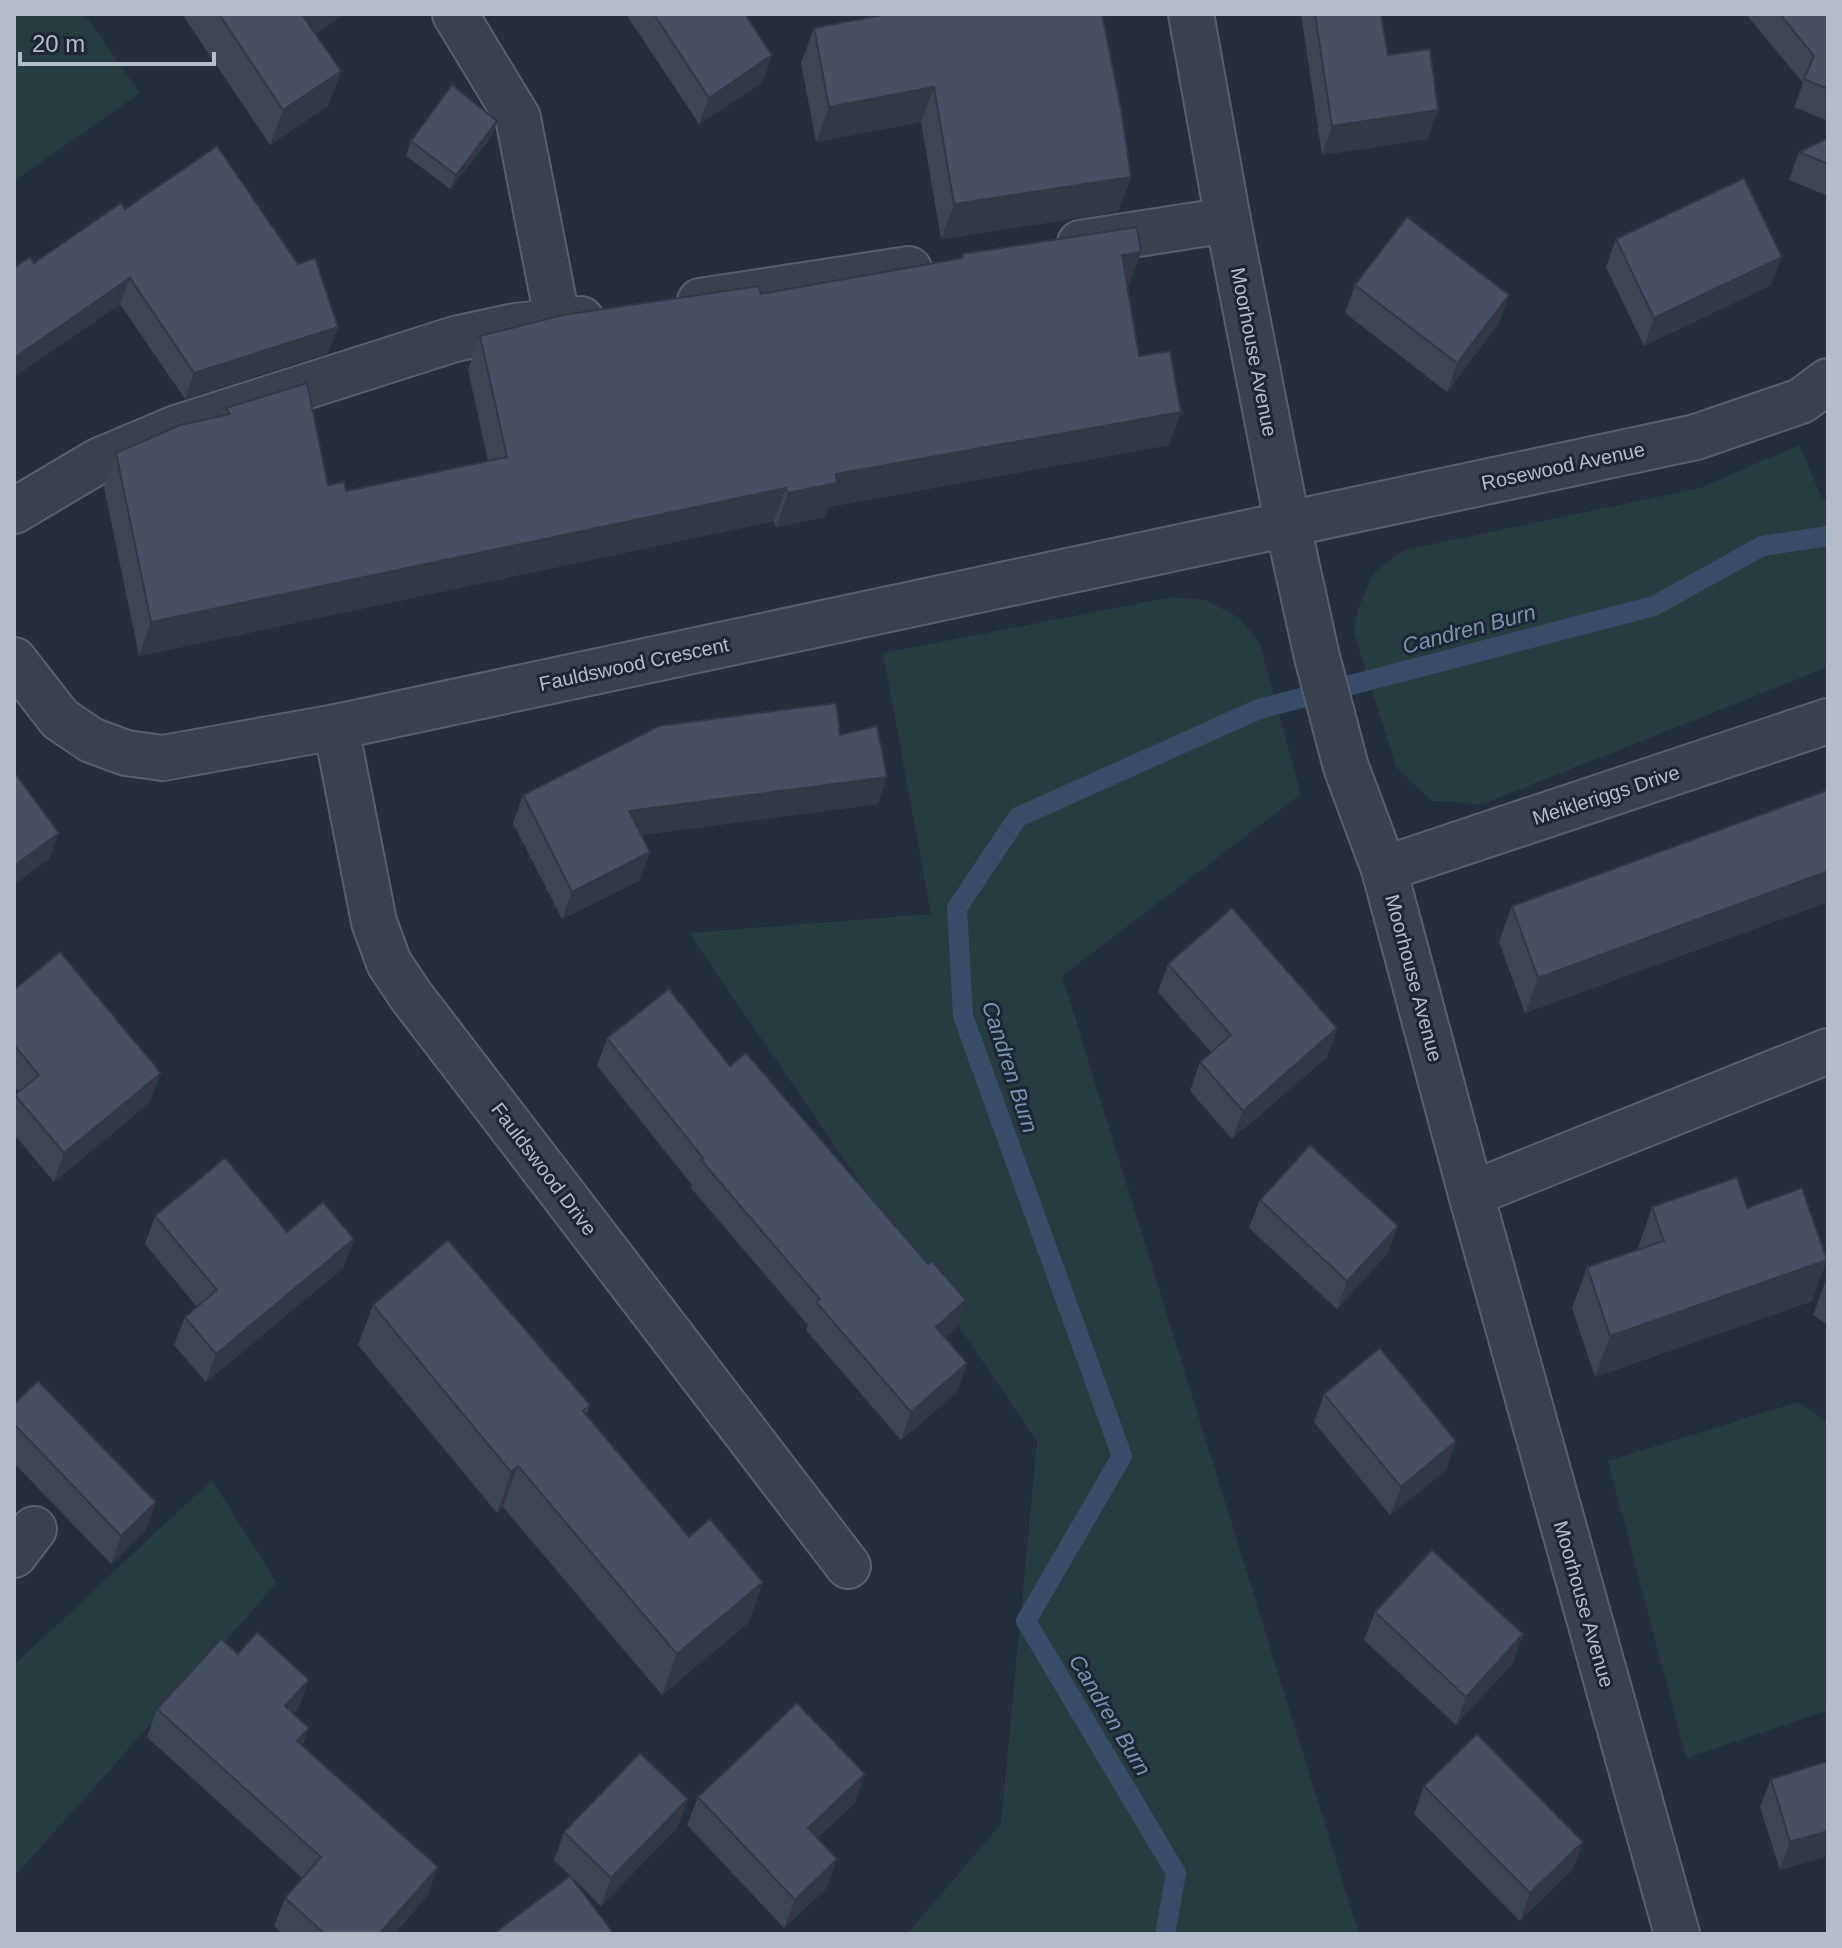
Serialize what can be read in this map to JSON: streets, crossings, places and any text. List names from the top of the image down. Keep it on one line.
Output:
{"streets":{"street":["Moorhouse Avenue","Rosewood Avenue","Fauldswood Crescent","Meikleriggs Drive","Fauldswood Drive"]},"crossings":[["Moorhouse Avenue","Rosewood Avenue"],["Moorhouse Avenue","Fauldswood Crescent"],["Moorhouse Avenue","Meikleriggs Drive"],["Rosewood Avenue","Fauldswood Crescent"],["Fauldswood Crescent","Fauldswood Drive"]],"water":["Candren Burn"],"scale_bar":"20 m"}
